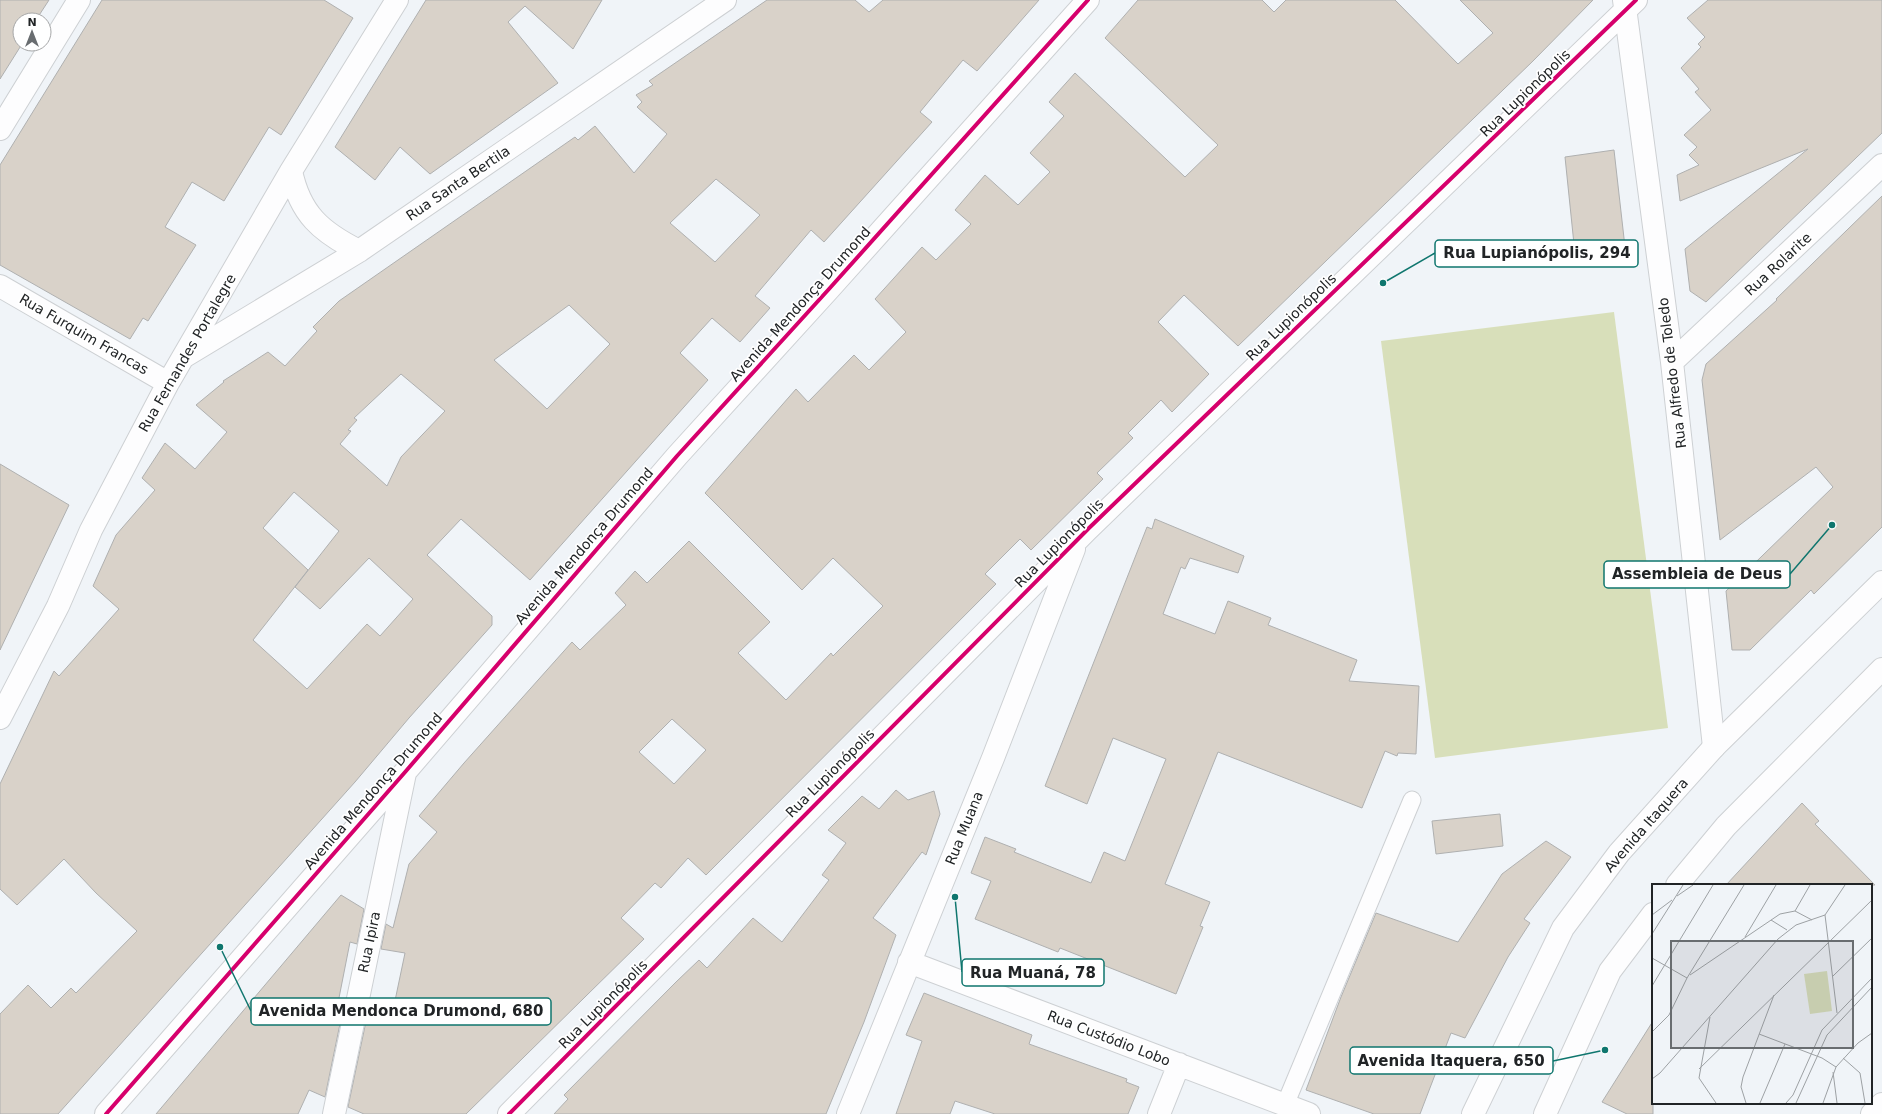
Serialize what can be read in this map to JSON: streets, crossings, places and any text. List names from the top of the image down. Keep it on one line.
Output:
{"streets":{"street":["Rua Lupionópolis","Rua Santa Bertila","Rua Rolarite","Avenida Mendonça Drumond","Rua Furquim Francas","Rua Fernandes Portalegre","Rua Alfredo de Toledo","Avenida Itaquera","Rua Muana","Rua Ipira","Rua Custódio Lobo"]},"crossings":[["Rua Lupionópolis","Rua Alfredo de Toledo"],["Rua Lupionópolis","Rua Muana"],["Rua Santa Bertila","Rua Fernandes Portalegre"],["Rua Rolarite","Rua Alfredo de Toledo"],["Avenida Mendonça Drumond","Rua Ipira"],["Rua Furquim Francas","Rua Fernandes Portalegre"],["Rua Alfredo de Toledo","Avenida Itaquera"],["Rua Muana","Rua Custódio Lobo"]],"places":["Rua Lupianópolis, 294","Assembleia de Deus","Rua Muaná, 78","Avenida Mendonca Drumond, 680","Avenida Itaquera, 650"],"north":"top"}
